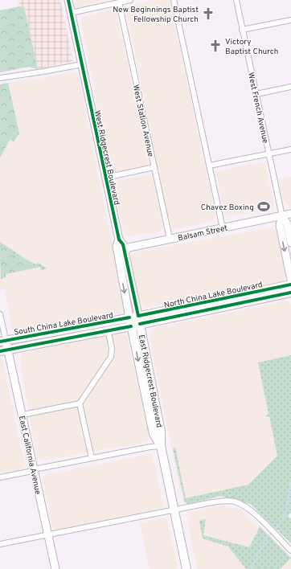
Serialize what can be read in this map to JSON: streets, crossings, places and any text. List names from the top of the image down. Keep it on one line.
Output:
{"streets":{"main road":["West Ridgecrest Boulevard","North China Lake Boulevard","South China Lake Boulevard","East Ridgecrest Boulevard"],"street":["West French Avenue","West Station Avenue","Balsam Street","East California Avenue"]},"crossings":[["West French Avenue","Balsam Street"],["West Station Avenue","Balsam Street"],["West Ridgecrest Boulevard","Balsam Street"],["West Ridgecrest Boulevard","North China Lake Boulevard"],["West Ridgecrest Boulevard","South China Lake Boulevard"],["West Ridgecrest Boulevard","East Ridgecrest Boulevard"],["North China Lake Boulevard","South China Lake Boulevard"],["North China Lake Boulevard","East Ridgecrest Boulevard"],["South China Lake Boulevard","East Ridgecrest Boulevard"],["South China Lake Boulevard","East California Avenue"]],"places":{"church":["New Beginnings Baptist Fellowship Church","Victory Baptist Church"],"sports":["Chavez Boxing"]}}
